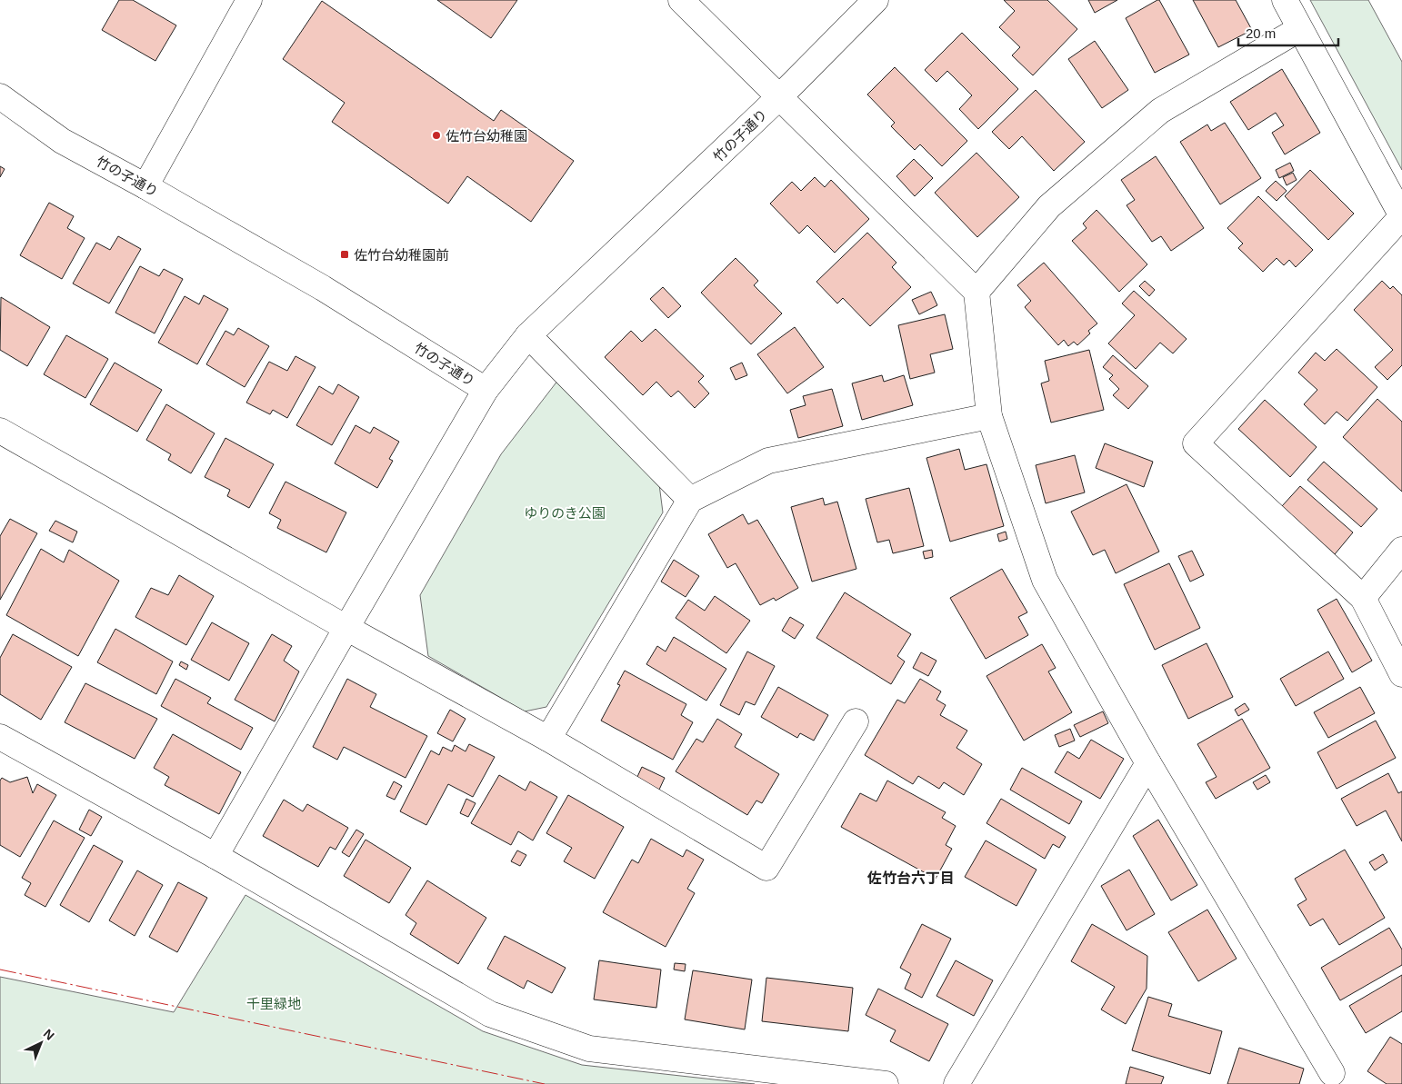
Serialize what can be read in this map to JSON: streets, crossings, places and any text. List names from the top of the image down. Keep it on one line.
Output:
{"streets":{"street":["竹の子通り"]},"districts":["佐竹台六丁目"],"parks":["ゆりのき公園","千里緑地"],"places":{"other":["佐竹台幼稚園"],"transit":["佐竹台幼稚園前"]},"scale_bar":"20 m","north":"top right"}
